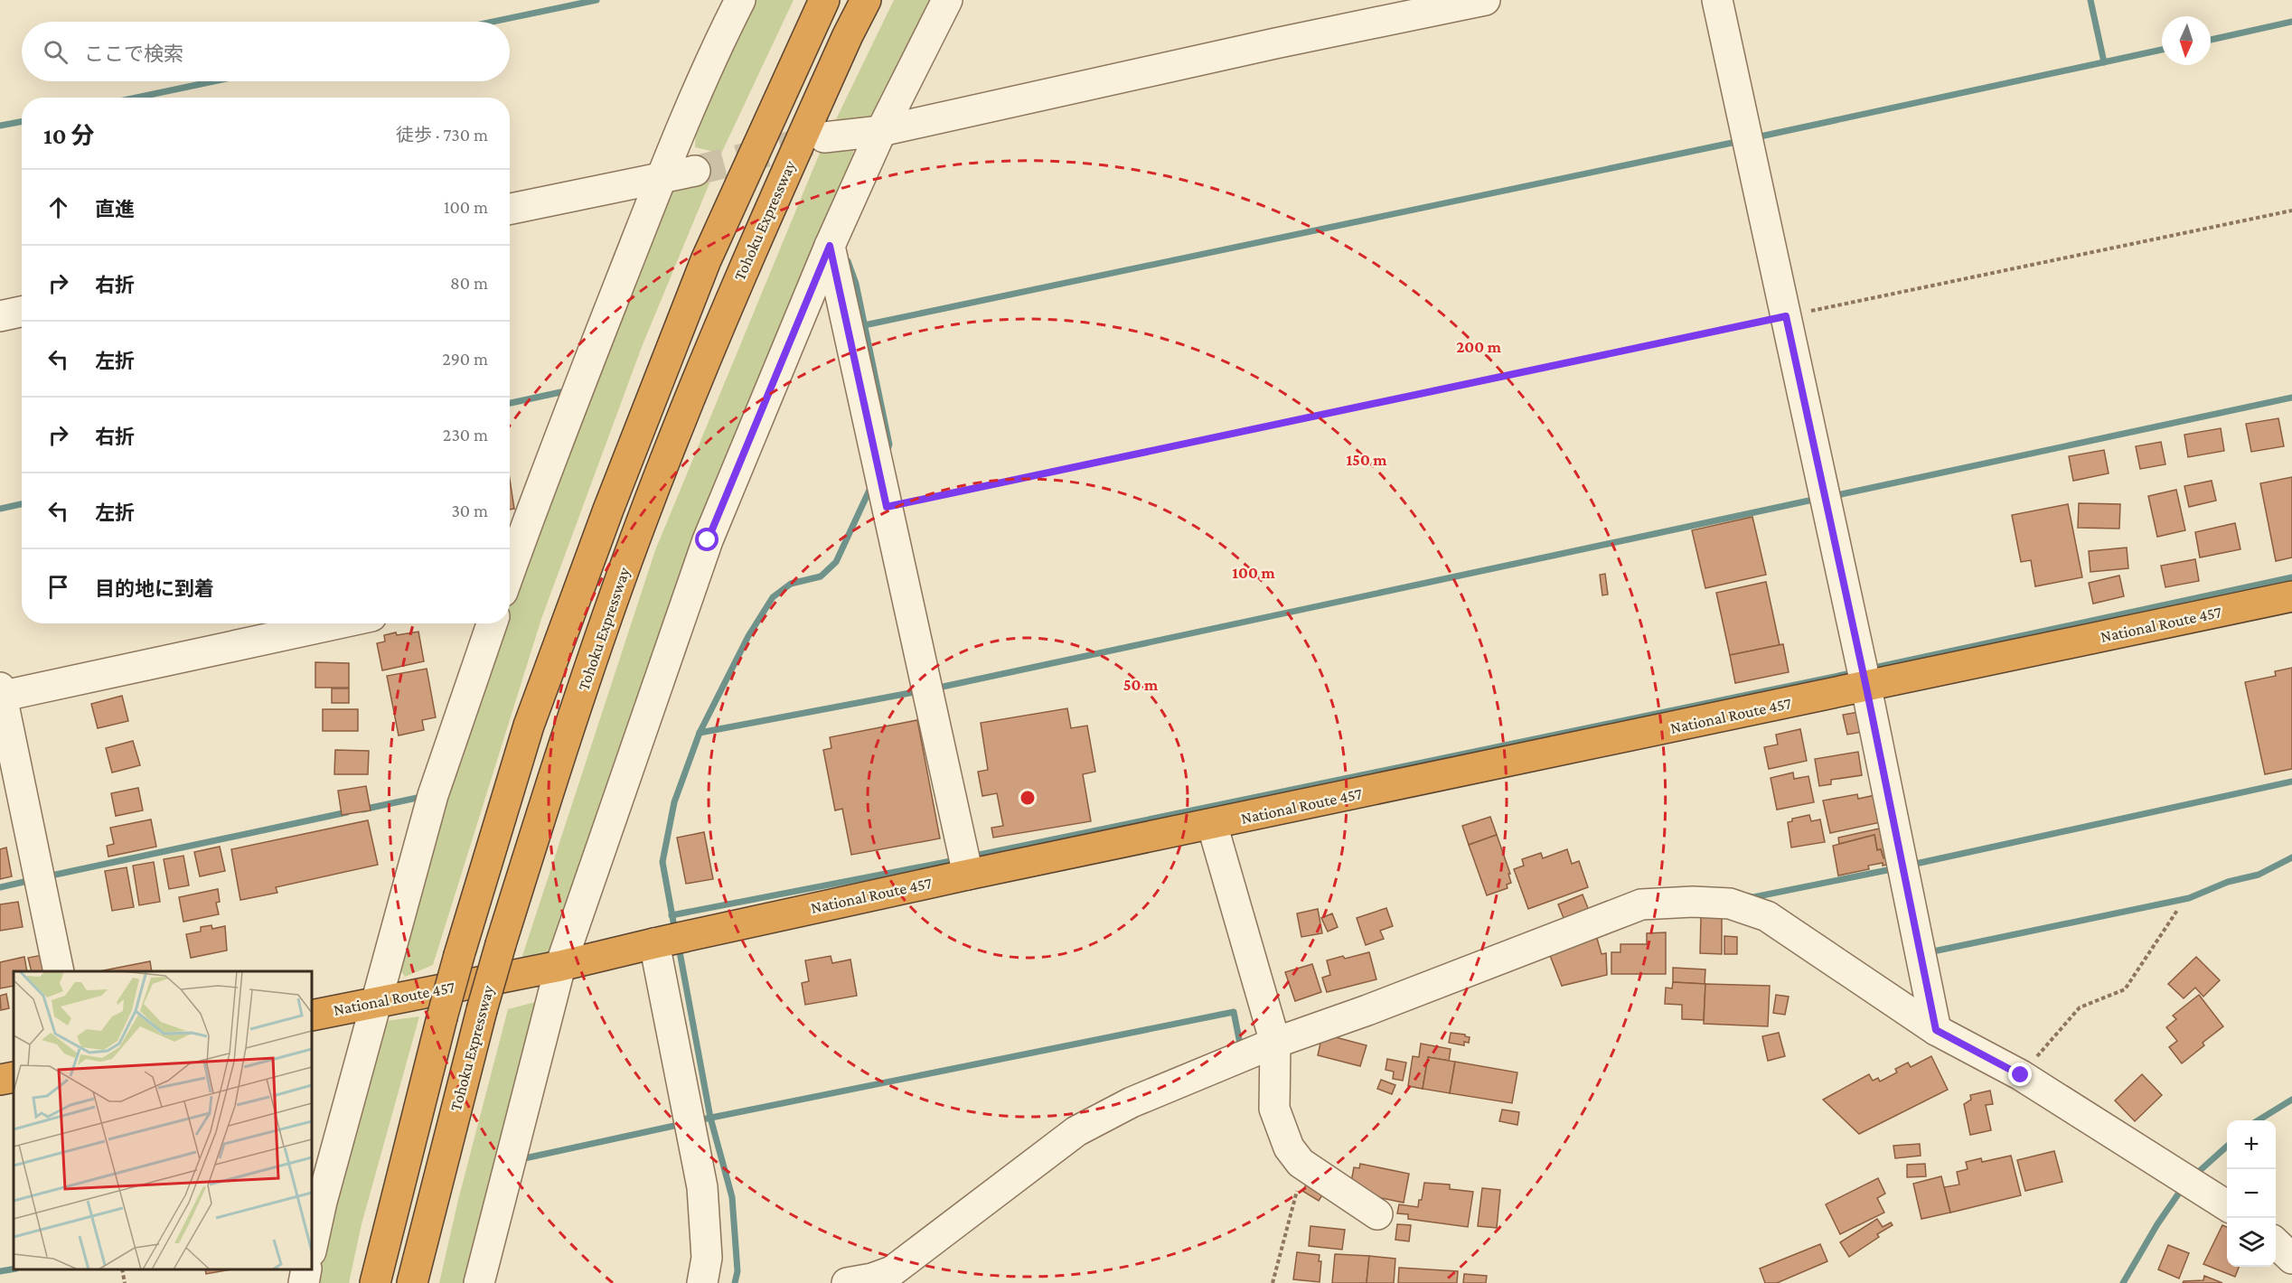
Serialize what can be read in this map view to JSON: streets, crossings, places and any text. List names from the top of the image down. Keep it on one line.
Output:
{"streets":{"highway":["Tohoku Expressway","National Route 457"]},"north":"bottom","page":{"search":"ここで検索","heading":["10 分","徒歩 · 730 m"],"list":[["直進","100 m"],["右折","80 m"],["左折","290 m"],["右折","230 m"],["左折","30 m"],"目的地に到着"],"map_buttons":["+","−"]},"rings":["200 m","150 m","100 m","50 m"]}
